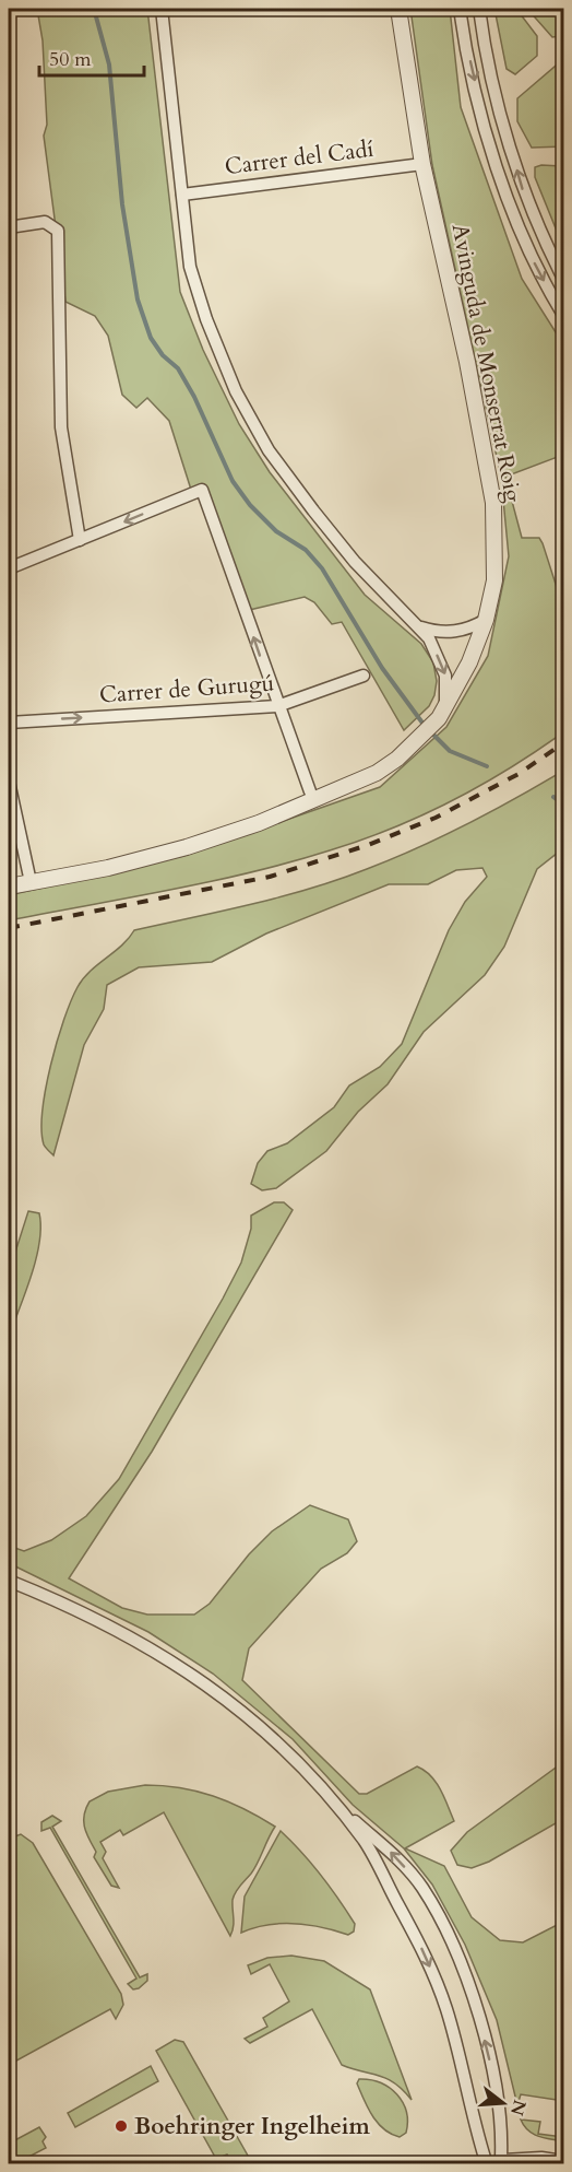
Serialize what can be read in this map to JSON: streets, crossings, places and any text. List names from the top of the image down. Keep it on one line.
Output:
{"streets":{"street":["Carrer del Cadí","Avinguda de Monserrat Roig","Carrer de Gurugú"]},"crossings":[["Carrer del Cadí","Avinguda de Monserrat Roig"]],"one_way":["Carrer de Gurugú"],"places":["Boehringer Ingelheim"],"scale_bar":"50 m","north":"right"}
